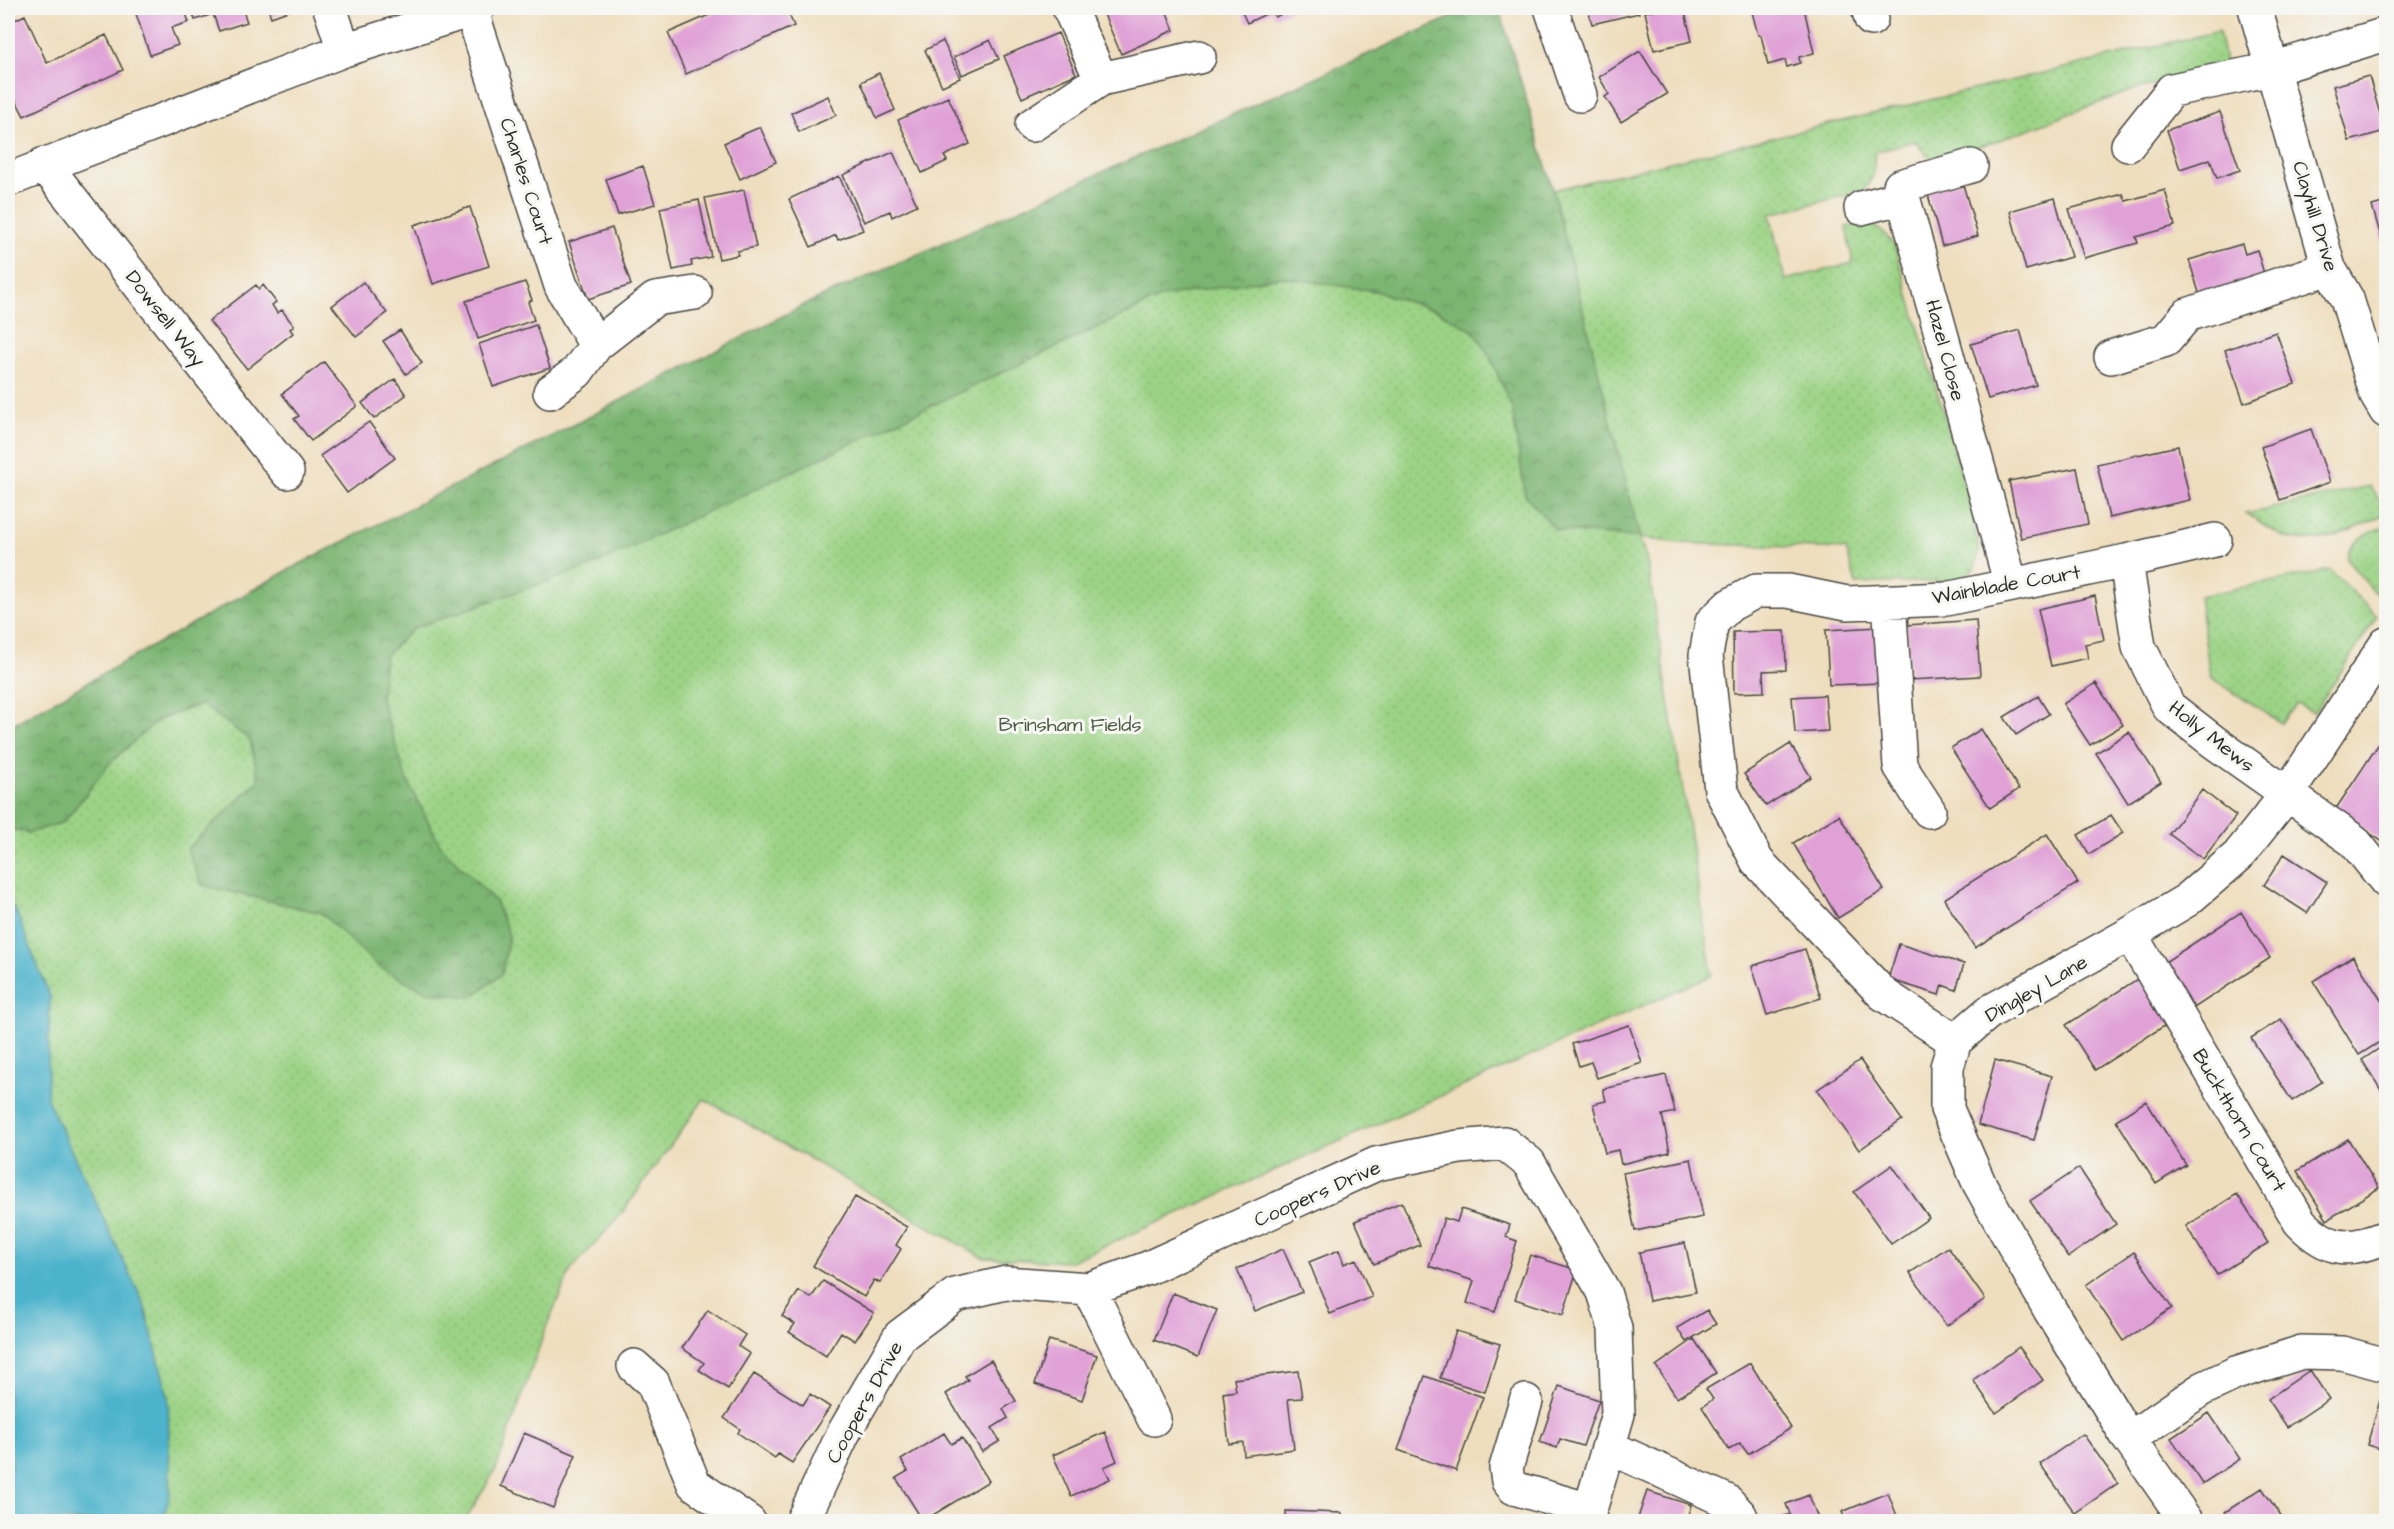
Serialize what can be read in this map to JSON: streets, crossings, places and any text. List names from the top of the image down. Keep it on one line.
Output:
{"streets":{"street":["Charles Court","Clayhill Drive","Dowsell Way","Hazel Close","Wainblade Court","Holly Mews","Dingley Lane","Buckthorn Court","Coopers Drive"]},"crossings":[["Hazel Close","Wainblade Court"],["Wainblade Court","Holly Mews"],["Wainblade Court","Dingley Lane"],["Holly Mews","Dingley Lane"],["Dingley Lane","Buckthorn Court"]],"parks":["Brinsham Fields"]}
